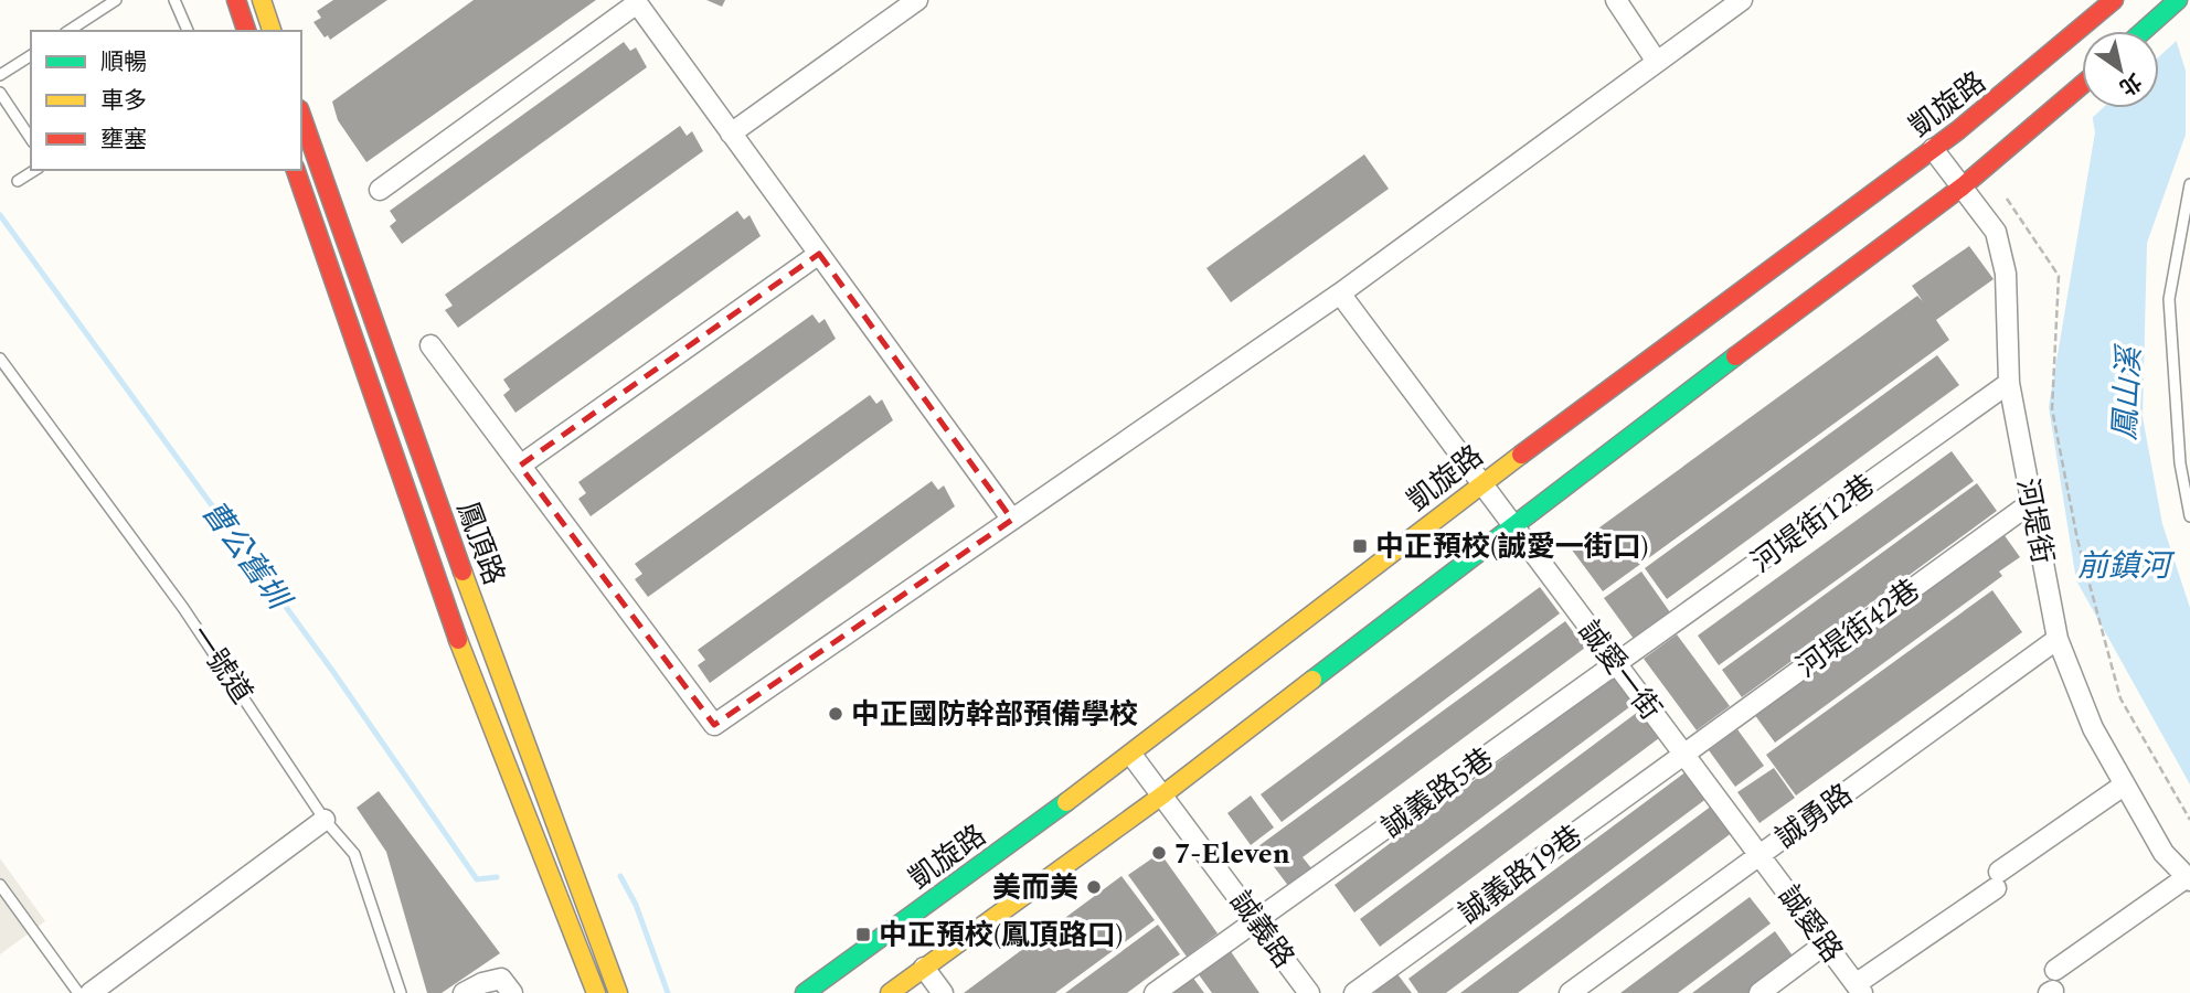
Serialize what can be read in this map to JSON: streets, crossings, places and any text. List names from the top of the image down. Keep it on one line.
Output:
{"streets":{"street":["凱旋路","河堤街","河堤街12巷","鳳頂路","河堤街42巷","誠愛一街","誠義路5巷","誠勇路","誠義路19巷","誠愛路","誠義路"],"lane":["一號道"]},"crossings":[["凱旋路","河堤街"],["凱旋路","誠愛一街"],["凱旋路","誠義路"],["河堤街","河堤街12巷"],["河堤街","河堤街42巷"],["河堤街","誠勇路"],["河堤街12巷","誠愛一街"],["河堤街12巷","誠義路5巷"],["河堤街42巷","誠愛一街"],["河堤街42巷","誠義路19巷"],["誠愛一街","誠義路5巷"],["誠愛一街","誠勇路"],["誠愛一街","誠義路19巷"],["誠愛一街","誠愛路"],["誠義路5巷","誠義路"],["誠勇路","誠愛路"]],"water":["鳳山溪","曹公舊圳","前鎮河"],"places":{"transit":["中正預校(誠愛一街口)","中正預校(鳳頂路口)"],"other":["中正國防幹部預備學校","7-Eleven","美而美"]},"legend":["順暢","車多","壅塞"],"north":"bottom right"}
